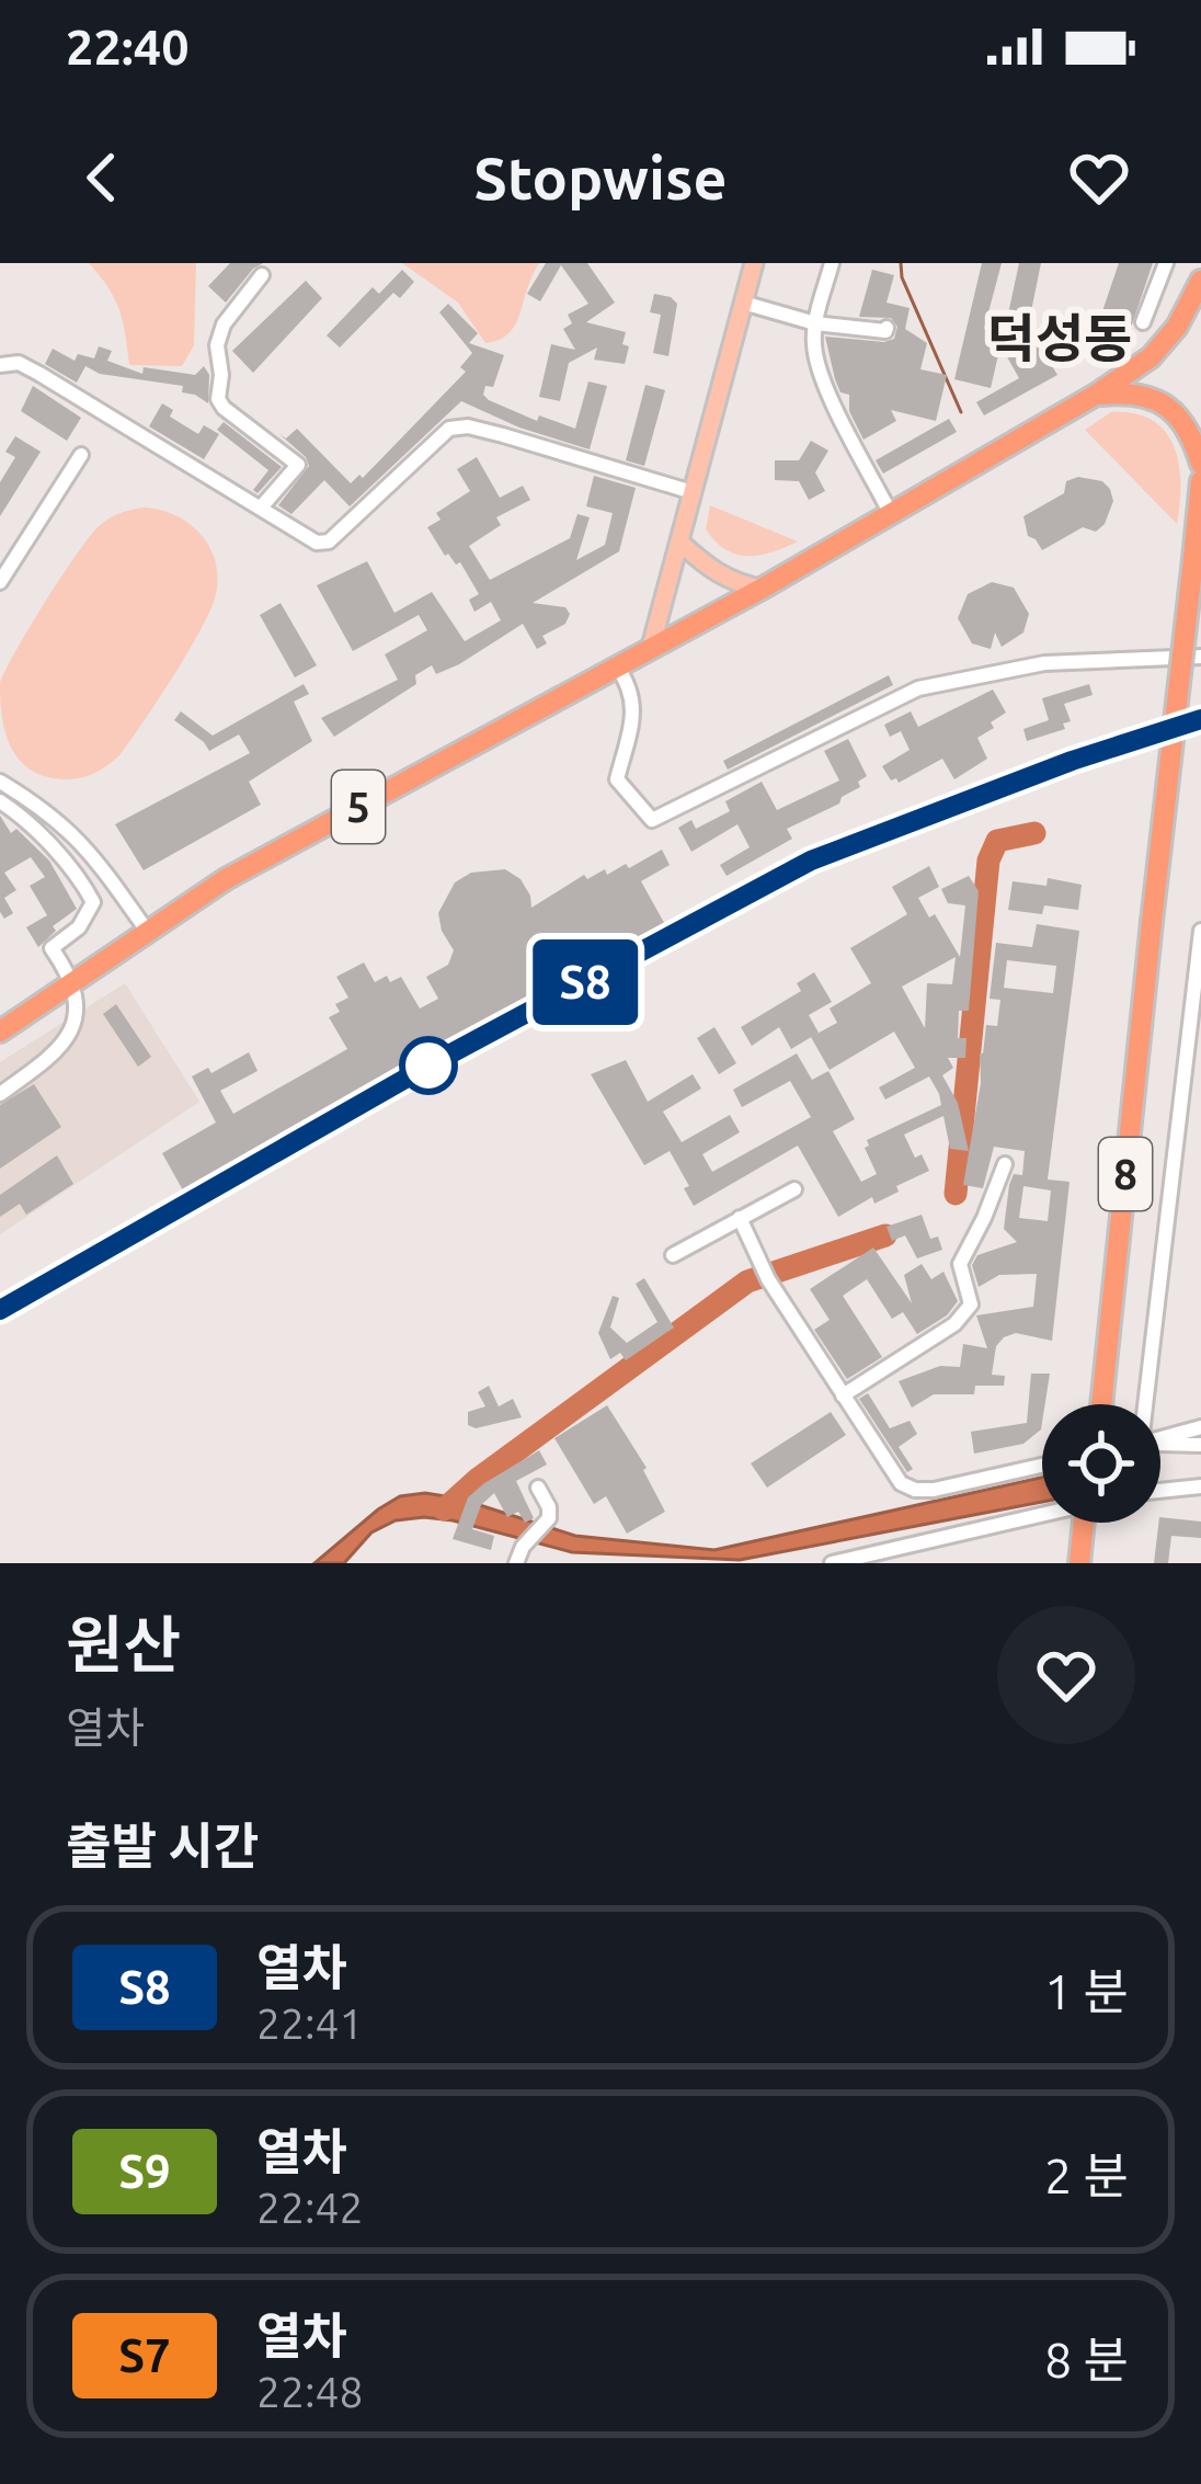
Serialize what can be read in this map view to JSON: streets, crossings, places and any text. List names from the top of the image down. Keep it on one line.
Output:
{"streets":{"highway":["5","8"]},"districts":["덕성동"],"page":{"status":"22:40","header":"Stopwise","on_map":"S8","heading":[["원산","열차"],"출발 시간"],"list":[{"mark":"S8","name":"열차","note":"22:41","value":"1 분"},{"mark":"S9","name":"열차","note":"22:42","value":"2 분"},{"mark":"S7","name":"열차","note":"22:48","value":"8 분"}]}}
